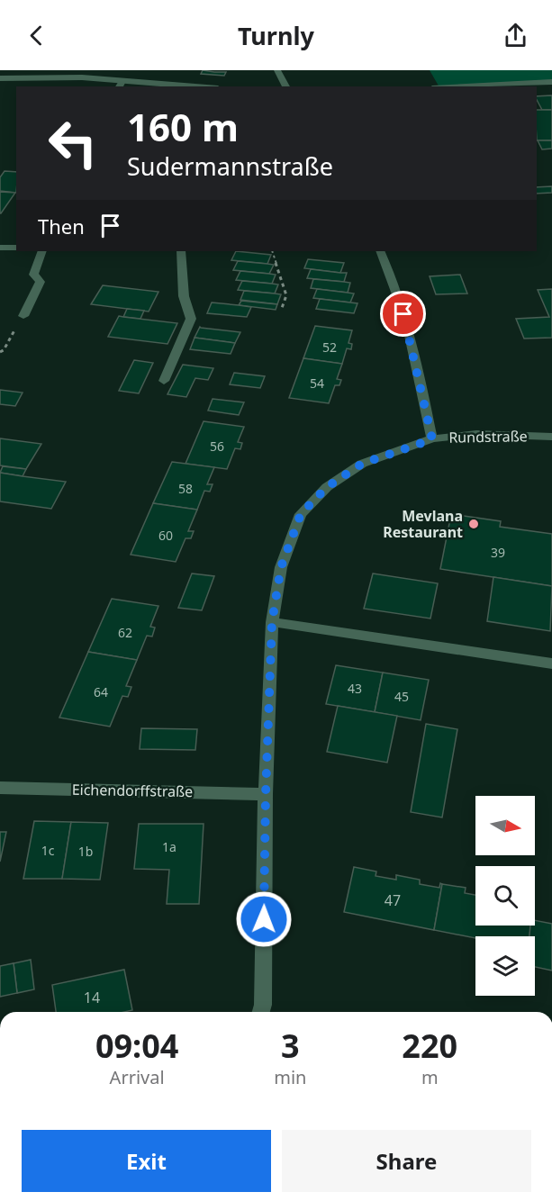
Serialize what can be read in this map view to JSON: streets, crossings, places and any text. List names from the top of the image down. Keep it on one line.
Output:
{"streets":{"street":["Rundstraße","Eichendorffstraße"]},"crossings":[["Rundstraße","Eichendorffstraße"]],"places":["Mevlana Restaurant"],"house_numbers":["52","54","56","58","60","39","62","43","64","45","1a","1c","1b","47","14"],"north":"right","page":{"header":"Turnly","turn":["160 m","Sudermannstraße"],"then":"Then","eta":["09:04","Arrival","3","min","220","m"],"buttons":["Exit","Share"]}}
